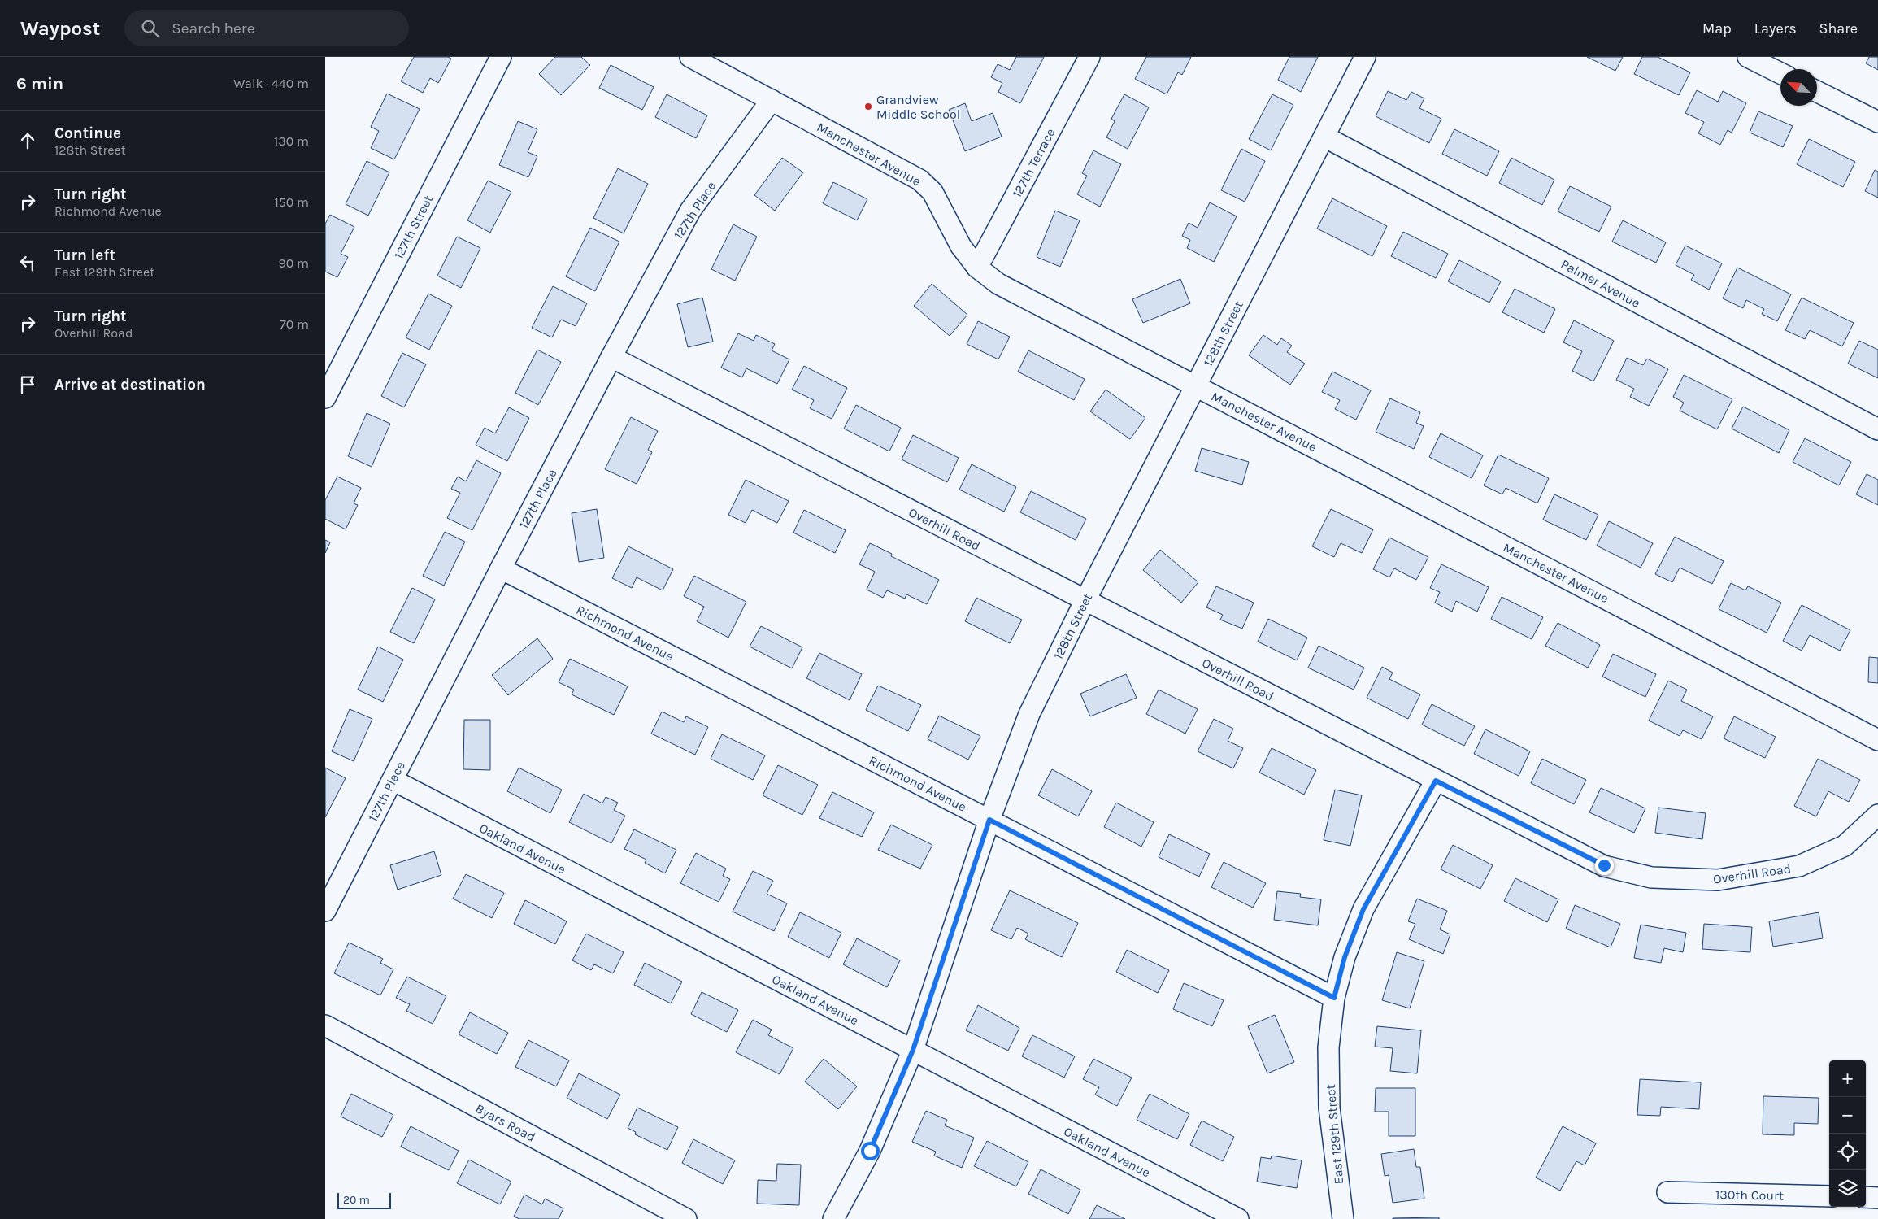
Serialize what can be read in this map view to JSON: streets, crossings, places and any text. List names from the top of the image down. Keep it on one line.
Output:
{"streets":{"street":["Manchester Avenue","127th Terrace","127th Place","127th Street","Palmer Avenue","128th Street","Overhill Road","Richmond Avenue","Oakland Avenue","Byars Road","East 129th Street","130th Court"]},"crossings":[["Manchester Avenue","127th Terrace"],["Manchester Avenue","127th Place"],["Manchester Avenue","128th Street"],["127th Place","Overhill Road"],["127th Place","Richmond Avenue"],["127th Place","Oakland Avenue"],["Palmer Avenue","128th Street"],["128th Street","Overhill Road"],["128th Street","Richmond Avenue"],["128th Street","Oakland Avenue"],["Overhill Road","East 129th Street"],["Richmond Avenue","East 129th Street"]],"places":["Grandview Middle School"],"scale_bar":"20 m","north":"top left","page":{"header":"Waypost","search":"Search here","nav":["Map","Layers","Share"],"heading":["6 min","Walk · 440 m"],"list":[["Continue","128th Street","130 m"],["Turn right","Richmond Avenue","150 m"],["Turn left","East 129th Street","90 m"],["Turn right","Overhill Road","70 m"],"Arrive at destination"],"map_buttons":["+","−"],"scale":"20 m"}}
